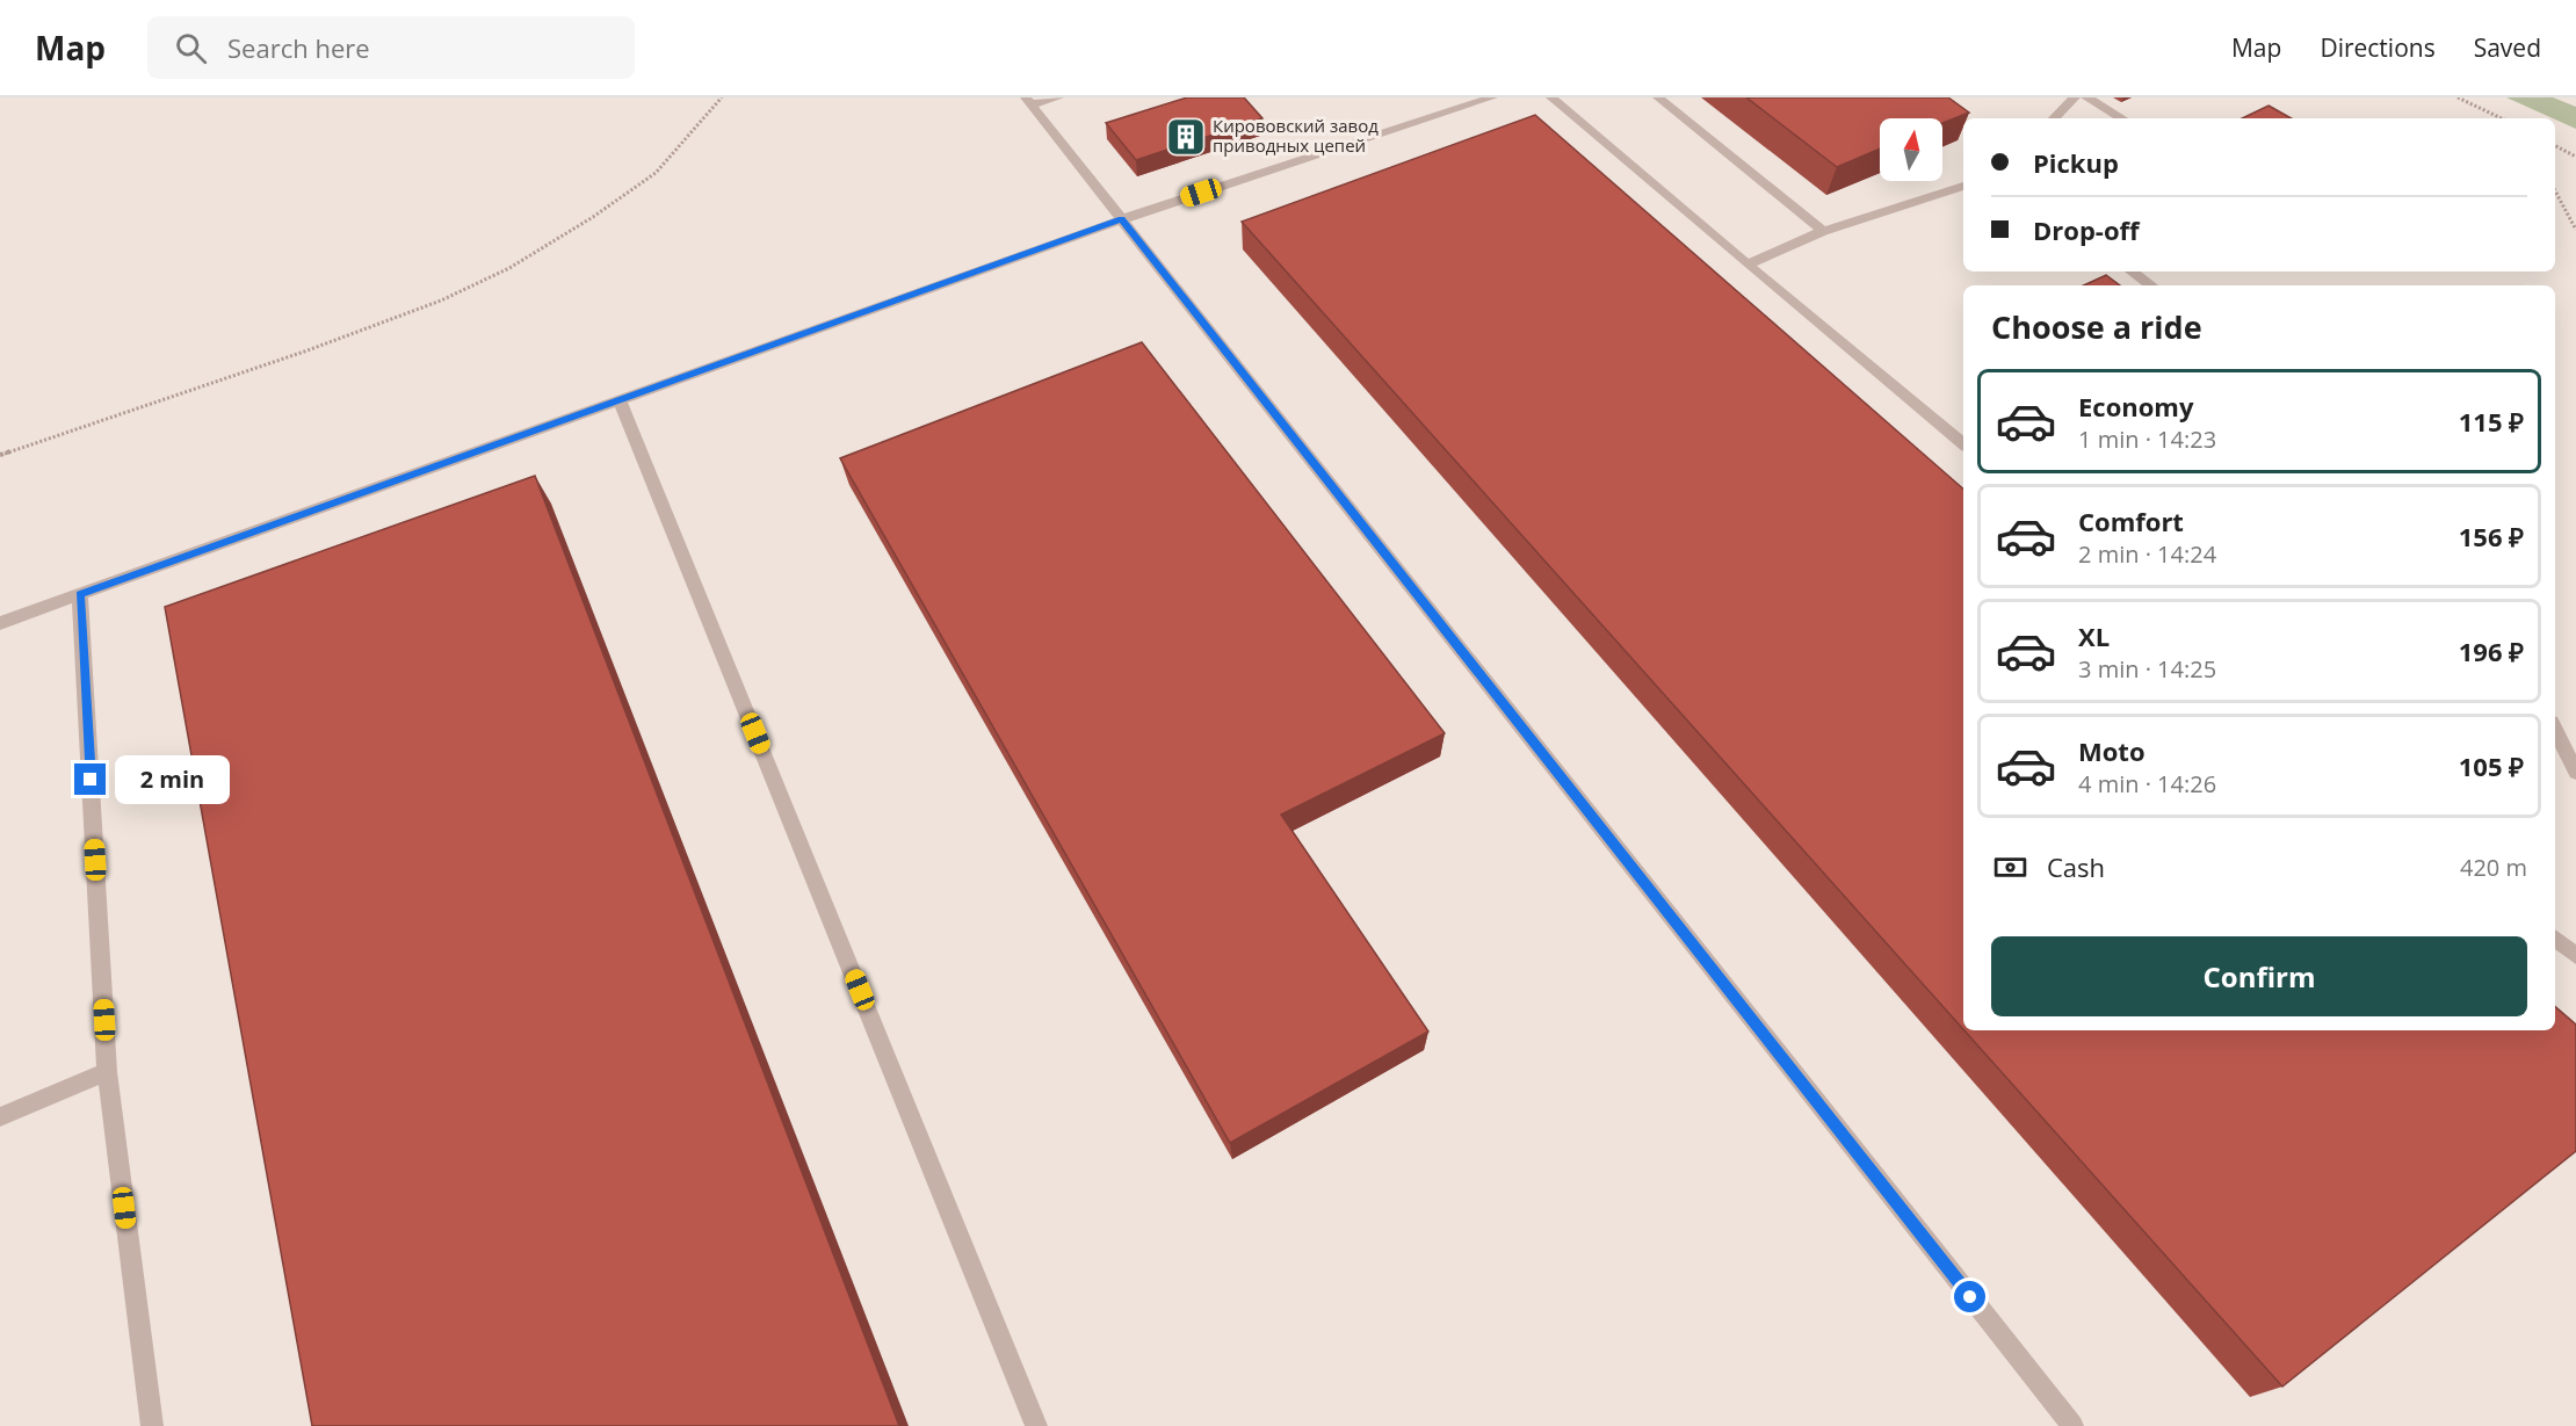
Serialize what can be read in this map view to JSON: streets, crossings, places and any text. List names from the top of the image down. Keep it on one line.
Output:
{"places":{"building":["Кирововский завод приводных цепей"]},"north":"top","page":{"header":"Map","search":"Search here","nav":["Map","Directions","Saved"],"banner":["Pickup","Drop-off"],"heading":"Choose a ride","list":[{"name":"Economy","note":"1 min · 14:23","value":"115 ₽"},{"name":"Comfort","note":"2 min · 14:24","value":"156 ₽"},{"name":"XL","note":"3 min · 14:25","value":"196 ₽"},{"name":"Moto","note":"4 min · 14:26","value":"105 ₽"}],"bubble":"2 min","pay":["Cash","420 m"],"buttons":"Confirm"}}
